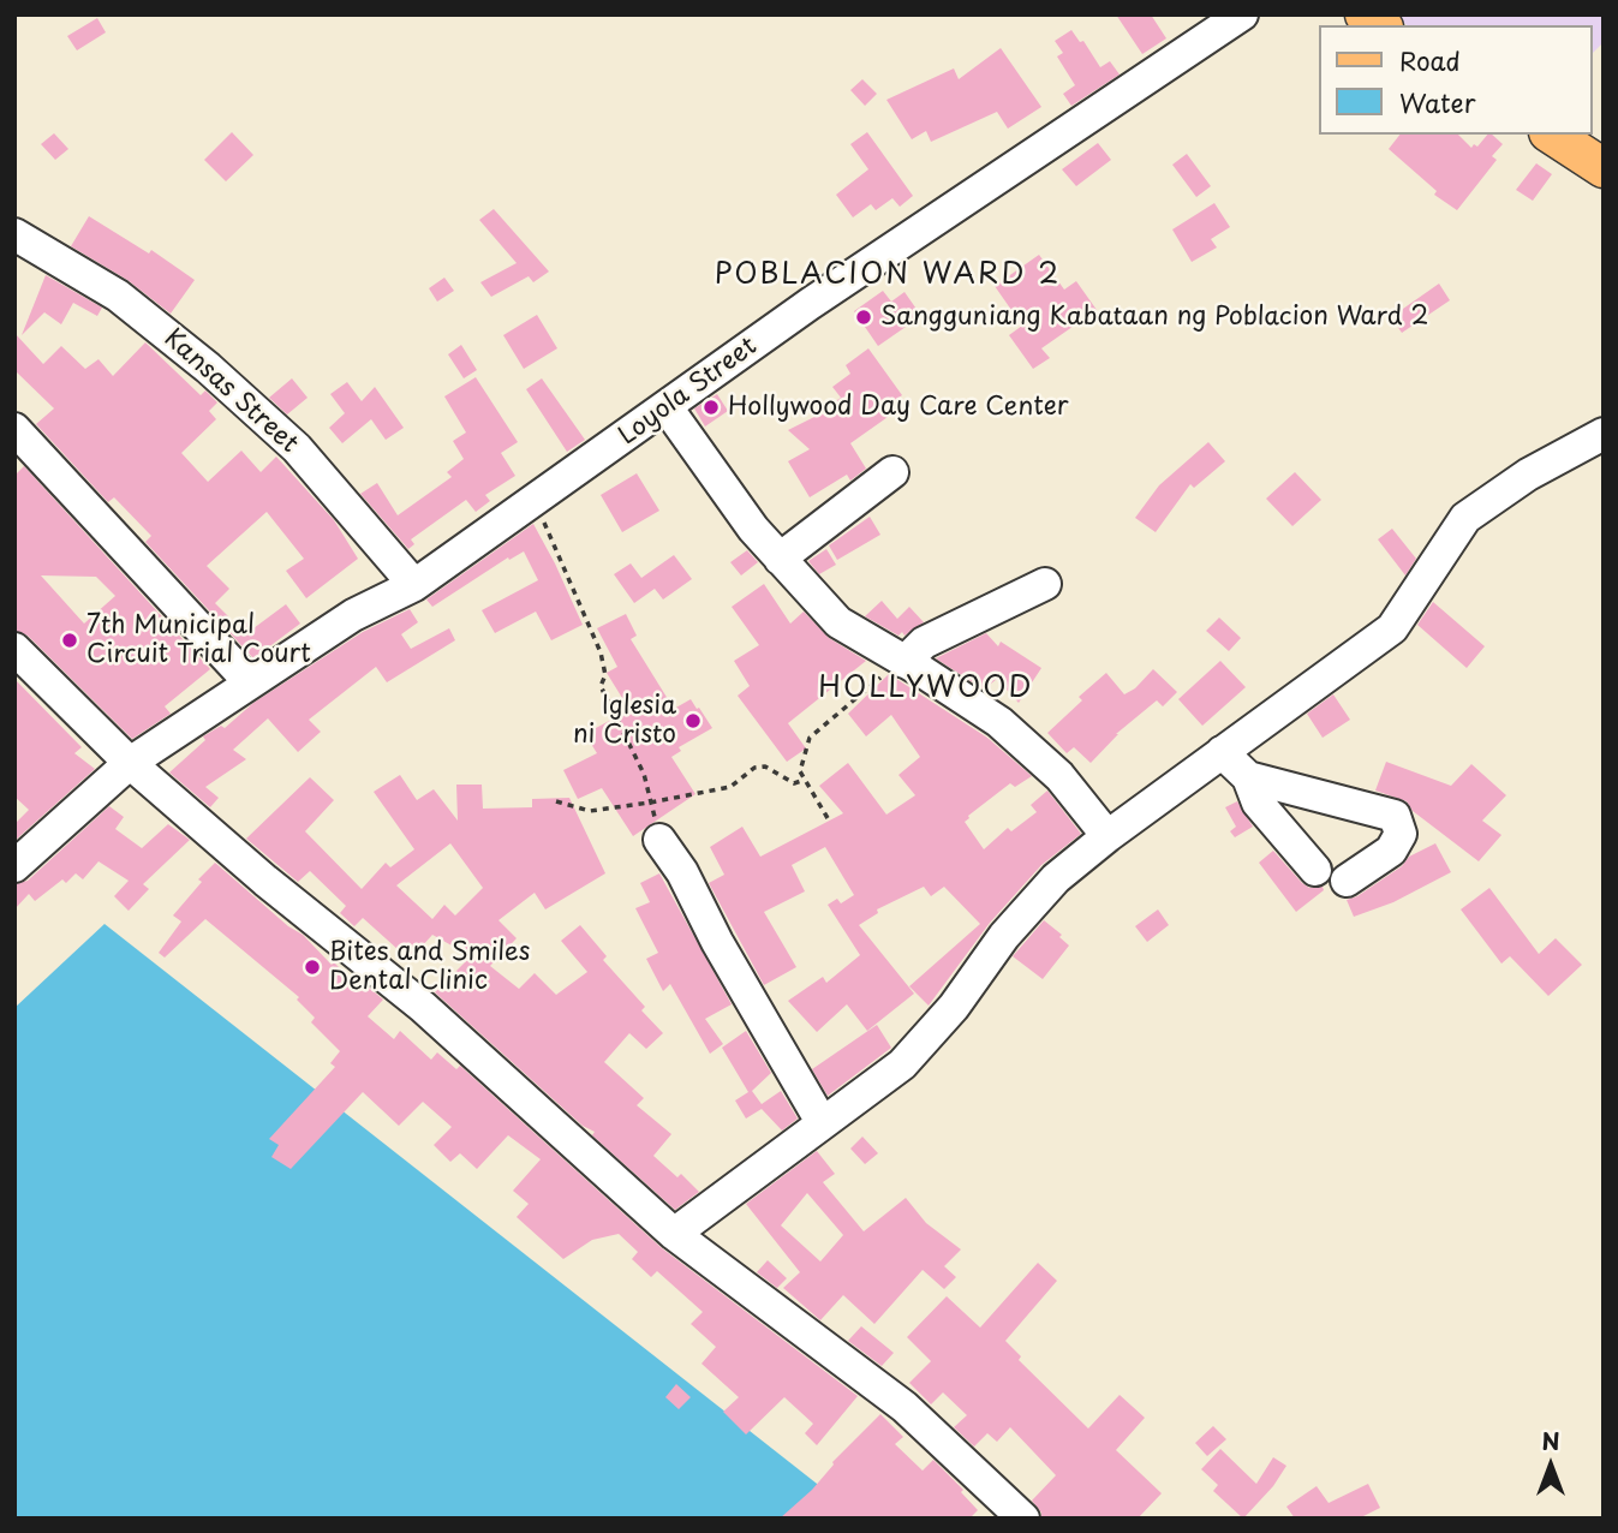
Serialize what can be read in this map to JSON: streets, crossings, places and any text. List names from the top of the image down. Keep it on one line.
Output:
{"streets":{"street":["Kansas Street","Loyola Street"]},"crossings":[["Kansas Street","Loyola Street"]],"districts":["POBLACION WARD 2","HOLLYWOOD"],"places":["Sangguniang Kabataan ng Poblacion Ward 2","Hollywood Day Care Center","7th Municipal Circuit Trial Court","Iglesia ni Cristo","Bites and Smiles Dental Clinic"],"legend":["Road","Water"],"north":"top"}
